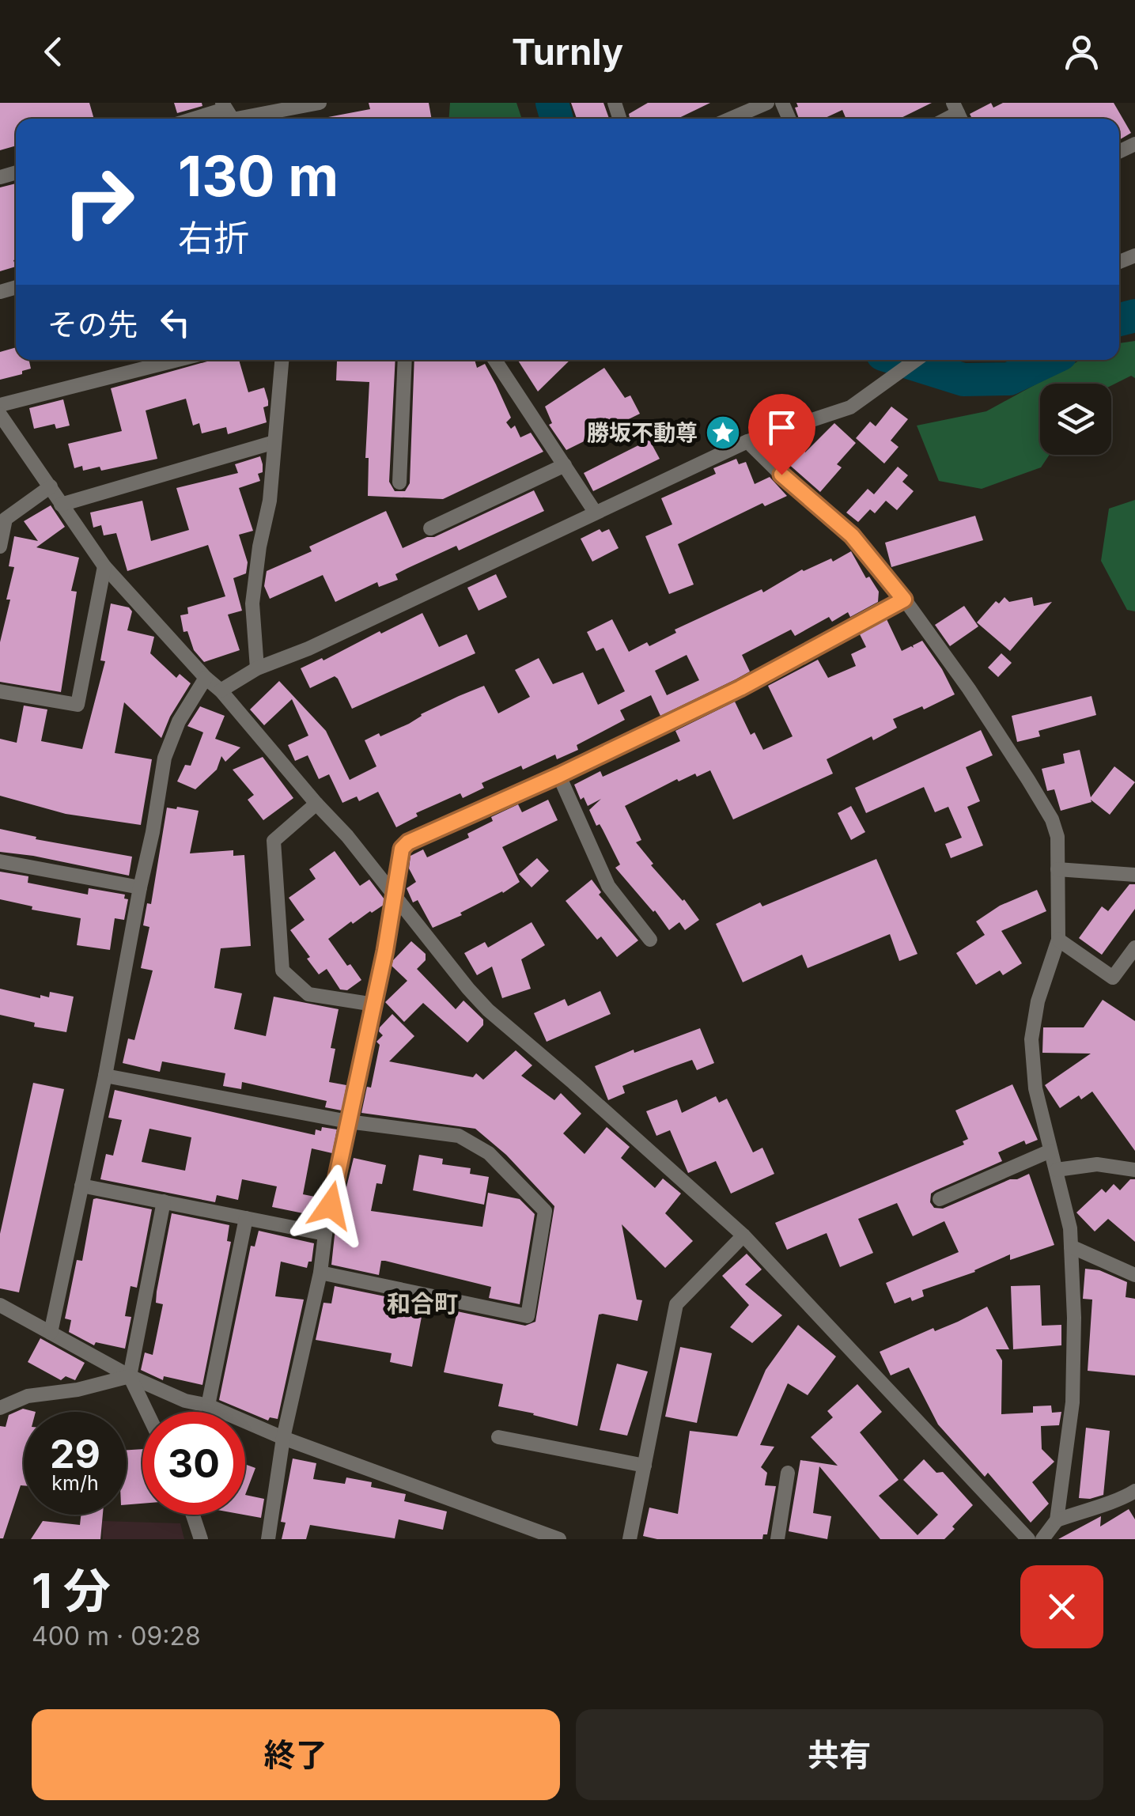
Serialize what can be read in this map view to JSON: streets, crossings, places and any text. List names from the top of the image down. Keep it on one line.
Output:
{"districts":["和合町"],"places":{"place":["勝坂不動尊"]},"page":{"header":"Turnly","turn":["130 m","右折"],"then":"その先","speed":"29 km/h","limit":"30","heading":["1 分","400 m · 09:28"],"buttons":["終了","共有"]}}
